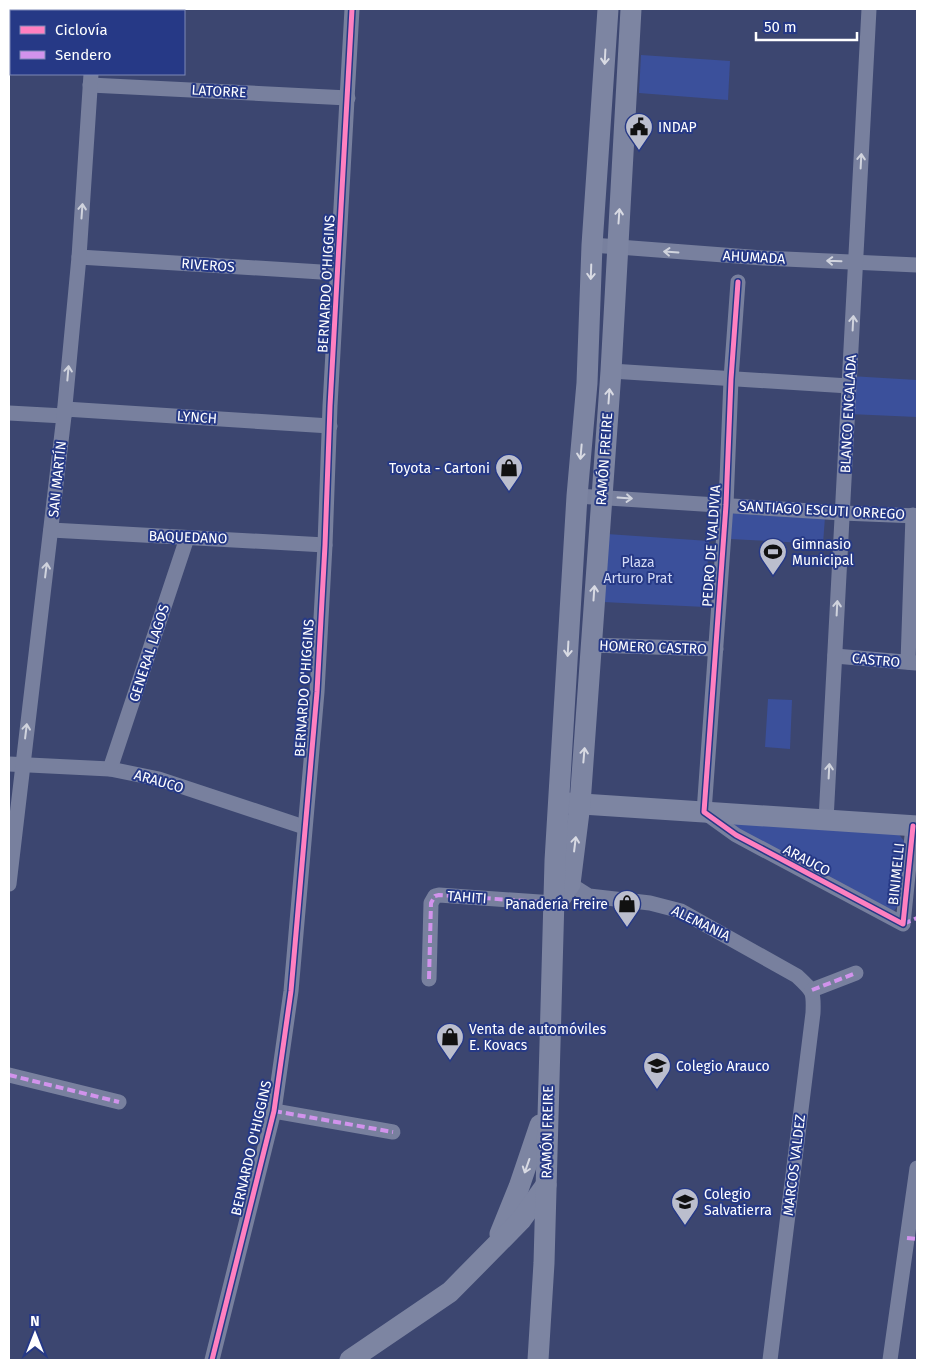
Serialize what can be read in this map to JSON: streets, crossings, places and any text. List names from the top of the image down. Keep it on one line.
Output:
{"streets":{"main road":["RAMÓN FREIRE"],"street":["LATORRE","AHUMADA","RIVEROS","BERNARDO O'HIGGINS","BLANCO ENCALADA","LYNCH","SAN MARTÍN","SANTIAGO ESCUTI ORREGO","BAQUEDANO","PEDRO DE VALDIVIA","HOMERO CASTRO","GENERAL LAGOS","CASTRO","ARAUCO","BINIMELLI","TAHITI","ALEMANIA","MARCOS VALDEZ"]},"crossings":[["LATORRE","BERNARDO O'HIGGINS"],["LATORRE","SAN MARTÍN"],["AHUMADA","BLANCO ENCALADA"],["AHUMADA","RAMÓN FREIRE"],["RIVEROS","BERNARDO O'HIGGINS"],["RIVEROS","SAN MARTÍN"],["BERNARDO O'HIGGINS","LYNCH"],["BERNARDO O'HIGGINS","BAQUEDANO"],["BERNARDO O'HIGGINS","ARAUCO"],["BLANCO ENCALADA","SANTIAGO ESCUTI ORREGO"],["BLANCO ENCALADA","CASTRO"],["LYNCH","SAN MARTÍN"],["RAMÓN FREIRE","SANTIAGO ESCUTI ORREGO"],["RAMÓN FREIRE","HOMERO CASTRO"],["RAMÓN FREIRE","TAHITI"],["RAMÓN FREIRE","ALEMANIA"],["SAN MARTÍN","BAQUEDANO"],["SAN MARTÍN","ARAUCO"],["SANTIAGO ESCUTI ORREGO","PEDRO DE VALDIVIA"],["BAQUEDANO","GENERAL LAGOS"],["PEDRO DE VALDIVIA","HOMERO CASTRO"],["PEDRO DE VALDIVIA","ARAUCO"],["GENERAL LAGOS","ARAUCO"],["ARAUCO","BINIMELLI"],["ALEMANIA","MARCOS VALDEZ"]],"one_way":["BLANCO ENCALADA","SAN MARTÍN"],"parks":["Plaza Arturo Prat"],"places":{"public building":["INDAP"],"shop":["Toyota - Cartoni","Panadería Freire","Venta de automóviles E. Kovacs"],"sports":["Gimnasio Municipal"],"school or university":["Colegio Arauco","Colegio Salvatierra"]},"legend":["Ciclovía","Sendero"],"scale_bar":"50 m","north":"top"}
